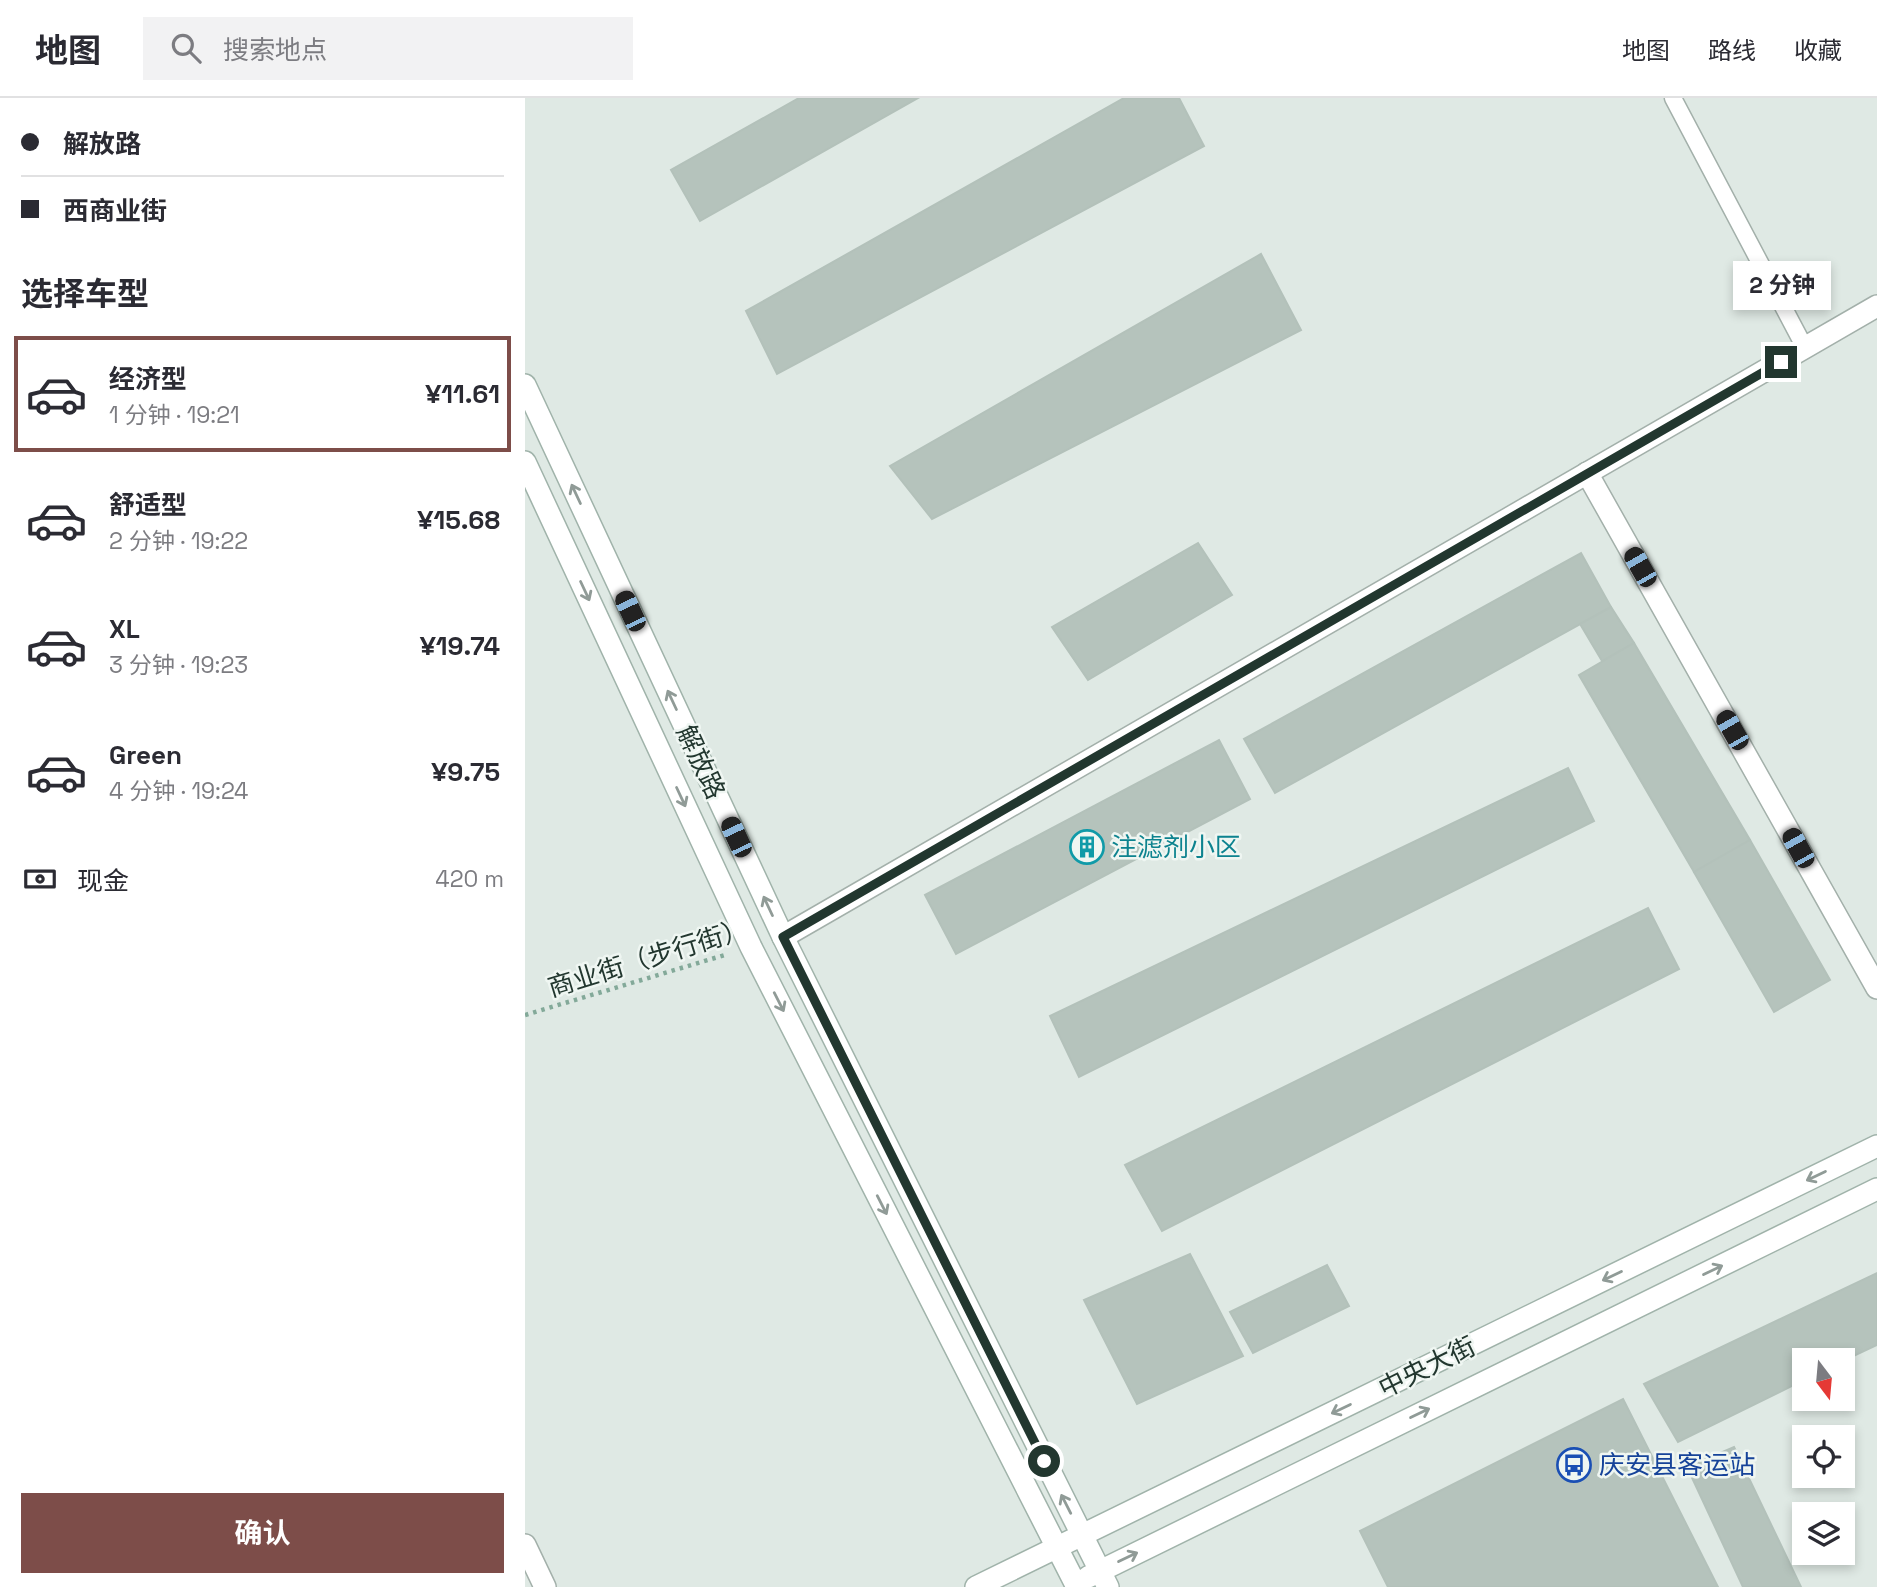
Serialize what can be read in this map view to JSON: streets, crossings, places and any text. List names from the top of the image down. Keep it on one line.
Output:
{"streets":{"street":["解放路","中央大街"],"path":["商业街（步行街）"]},"crossings":[["解放路","中央大街"]],"places":{"building":["注滤剂小区"],"bus stop":["庆安县客运站"]},"north":"bottom","page":{"header":"地图","search":"搜索地点","nav":["地图","路线","收藏"],"banner":["解放路","西商业街"],"heading":"选择车型","bubble":"2 分钟","list":[{"name":"经济型","note":"1 分钟 · 19:21","value":"¥11.61"},{"name":"舒适型","note":"2 分钟 · 19:22","value":"¥15.68"},{"name":"XL","note":"3 分钟 · 19:23","value":"¥19.74"},{"name":"Green","note":"4 分钟 · 19:24","value":"¥9.75"}],"pay":["现金","420 m"],"buttons":"确认"}}
